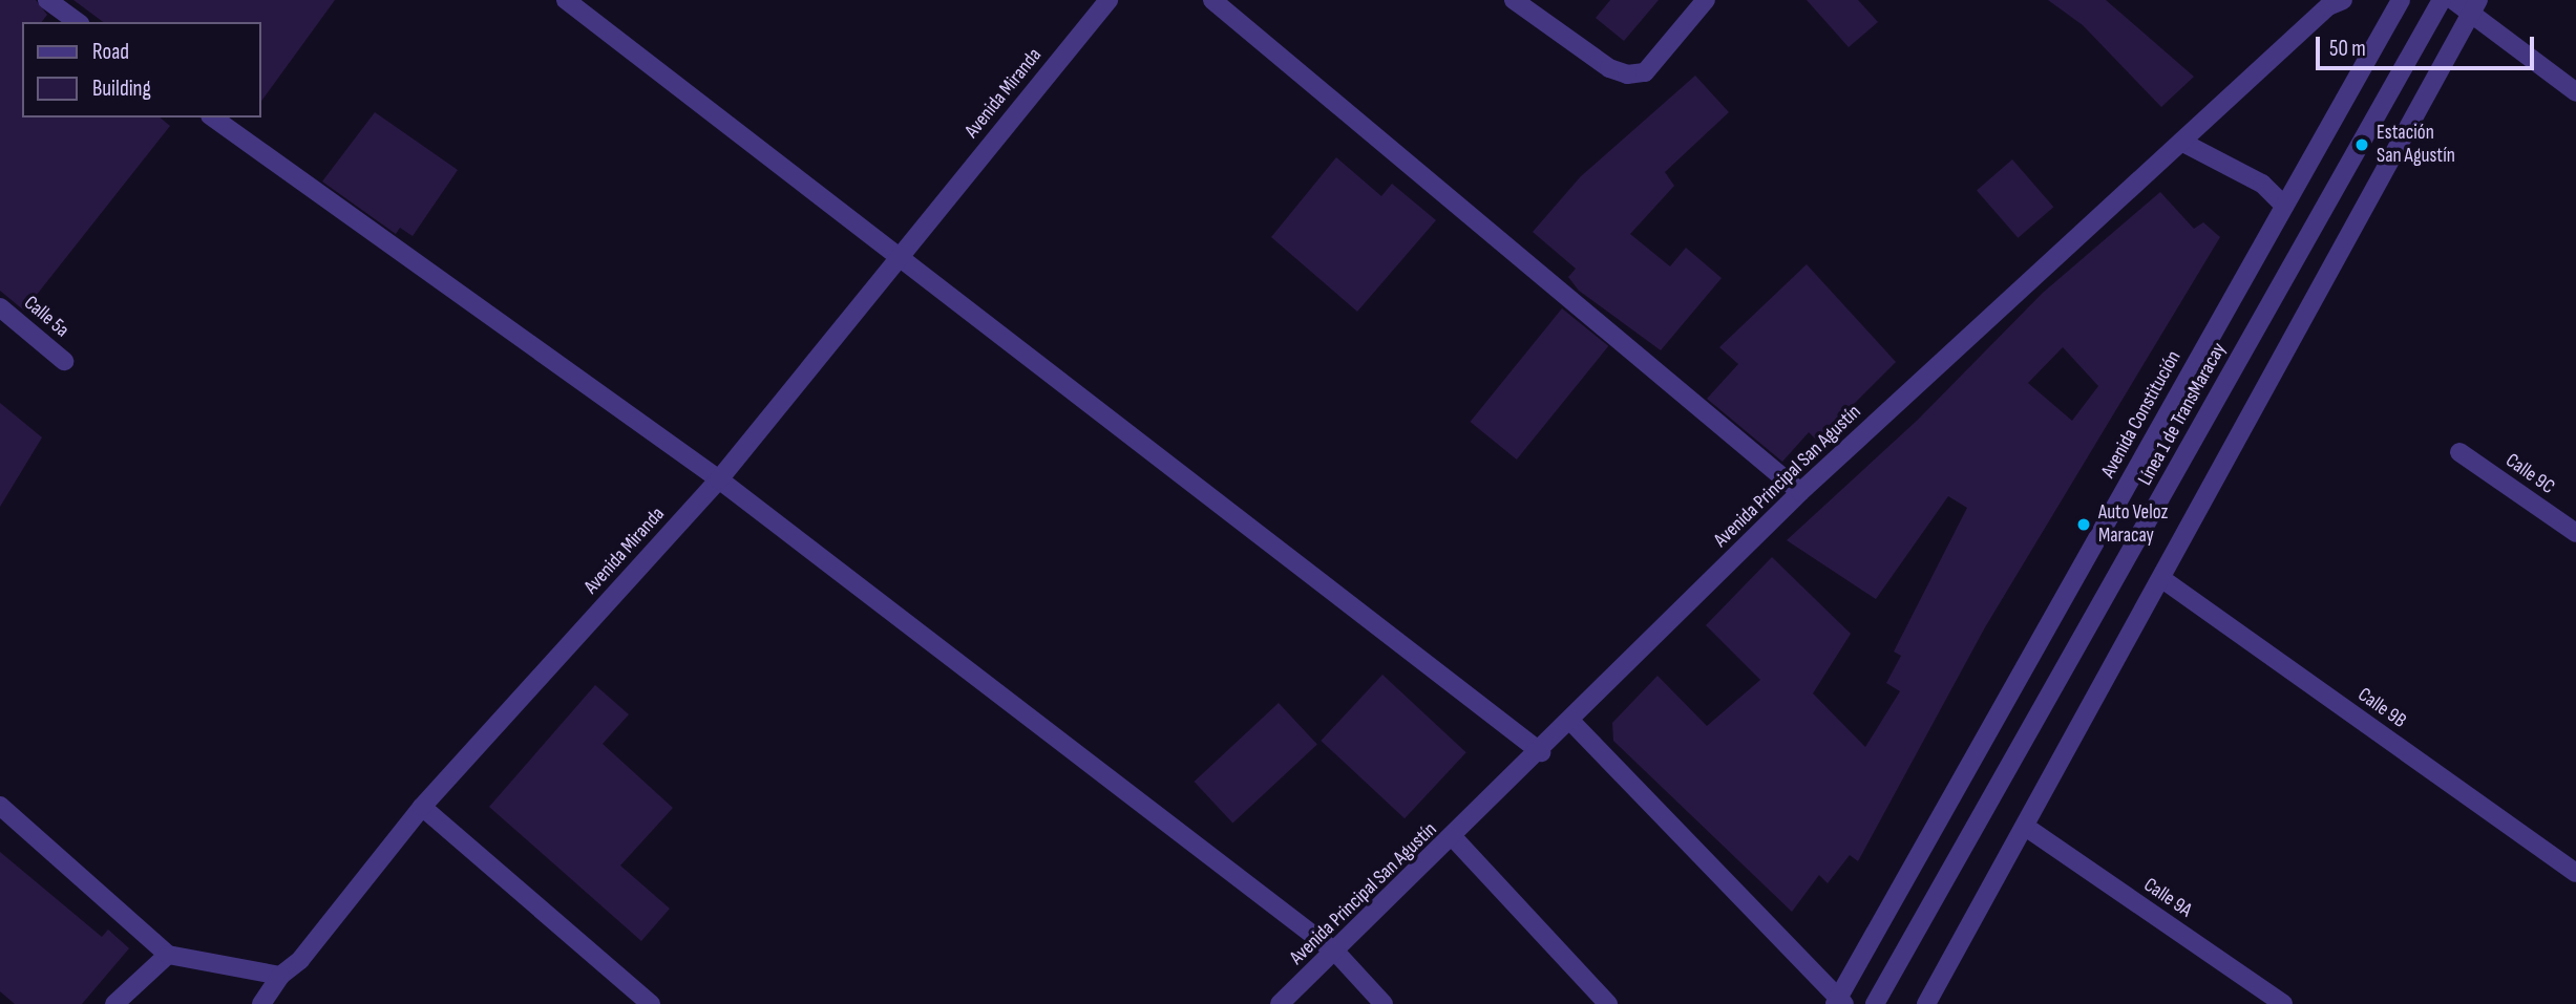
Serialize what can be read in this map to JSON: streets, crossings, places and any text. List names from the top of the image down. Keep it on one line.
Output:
{"streets":{"street":["Avenida Miranda","Calle 5a","Avenida Constitución","Línea 1 de TransMaracay","Calle 9C","Avenida Principal San Agustín","Calle 9B","Calle 9A"]},"places":["Estación San Agustín","Auto Veloz Maracay"],"legend":["Road","Building"],"scale_bar":"50 m"}
